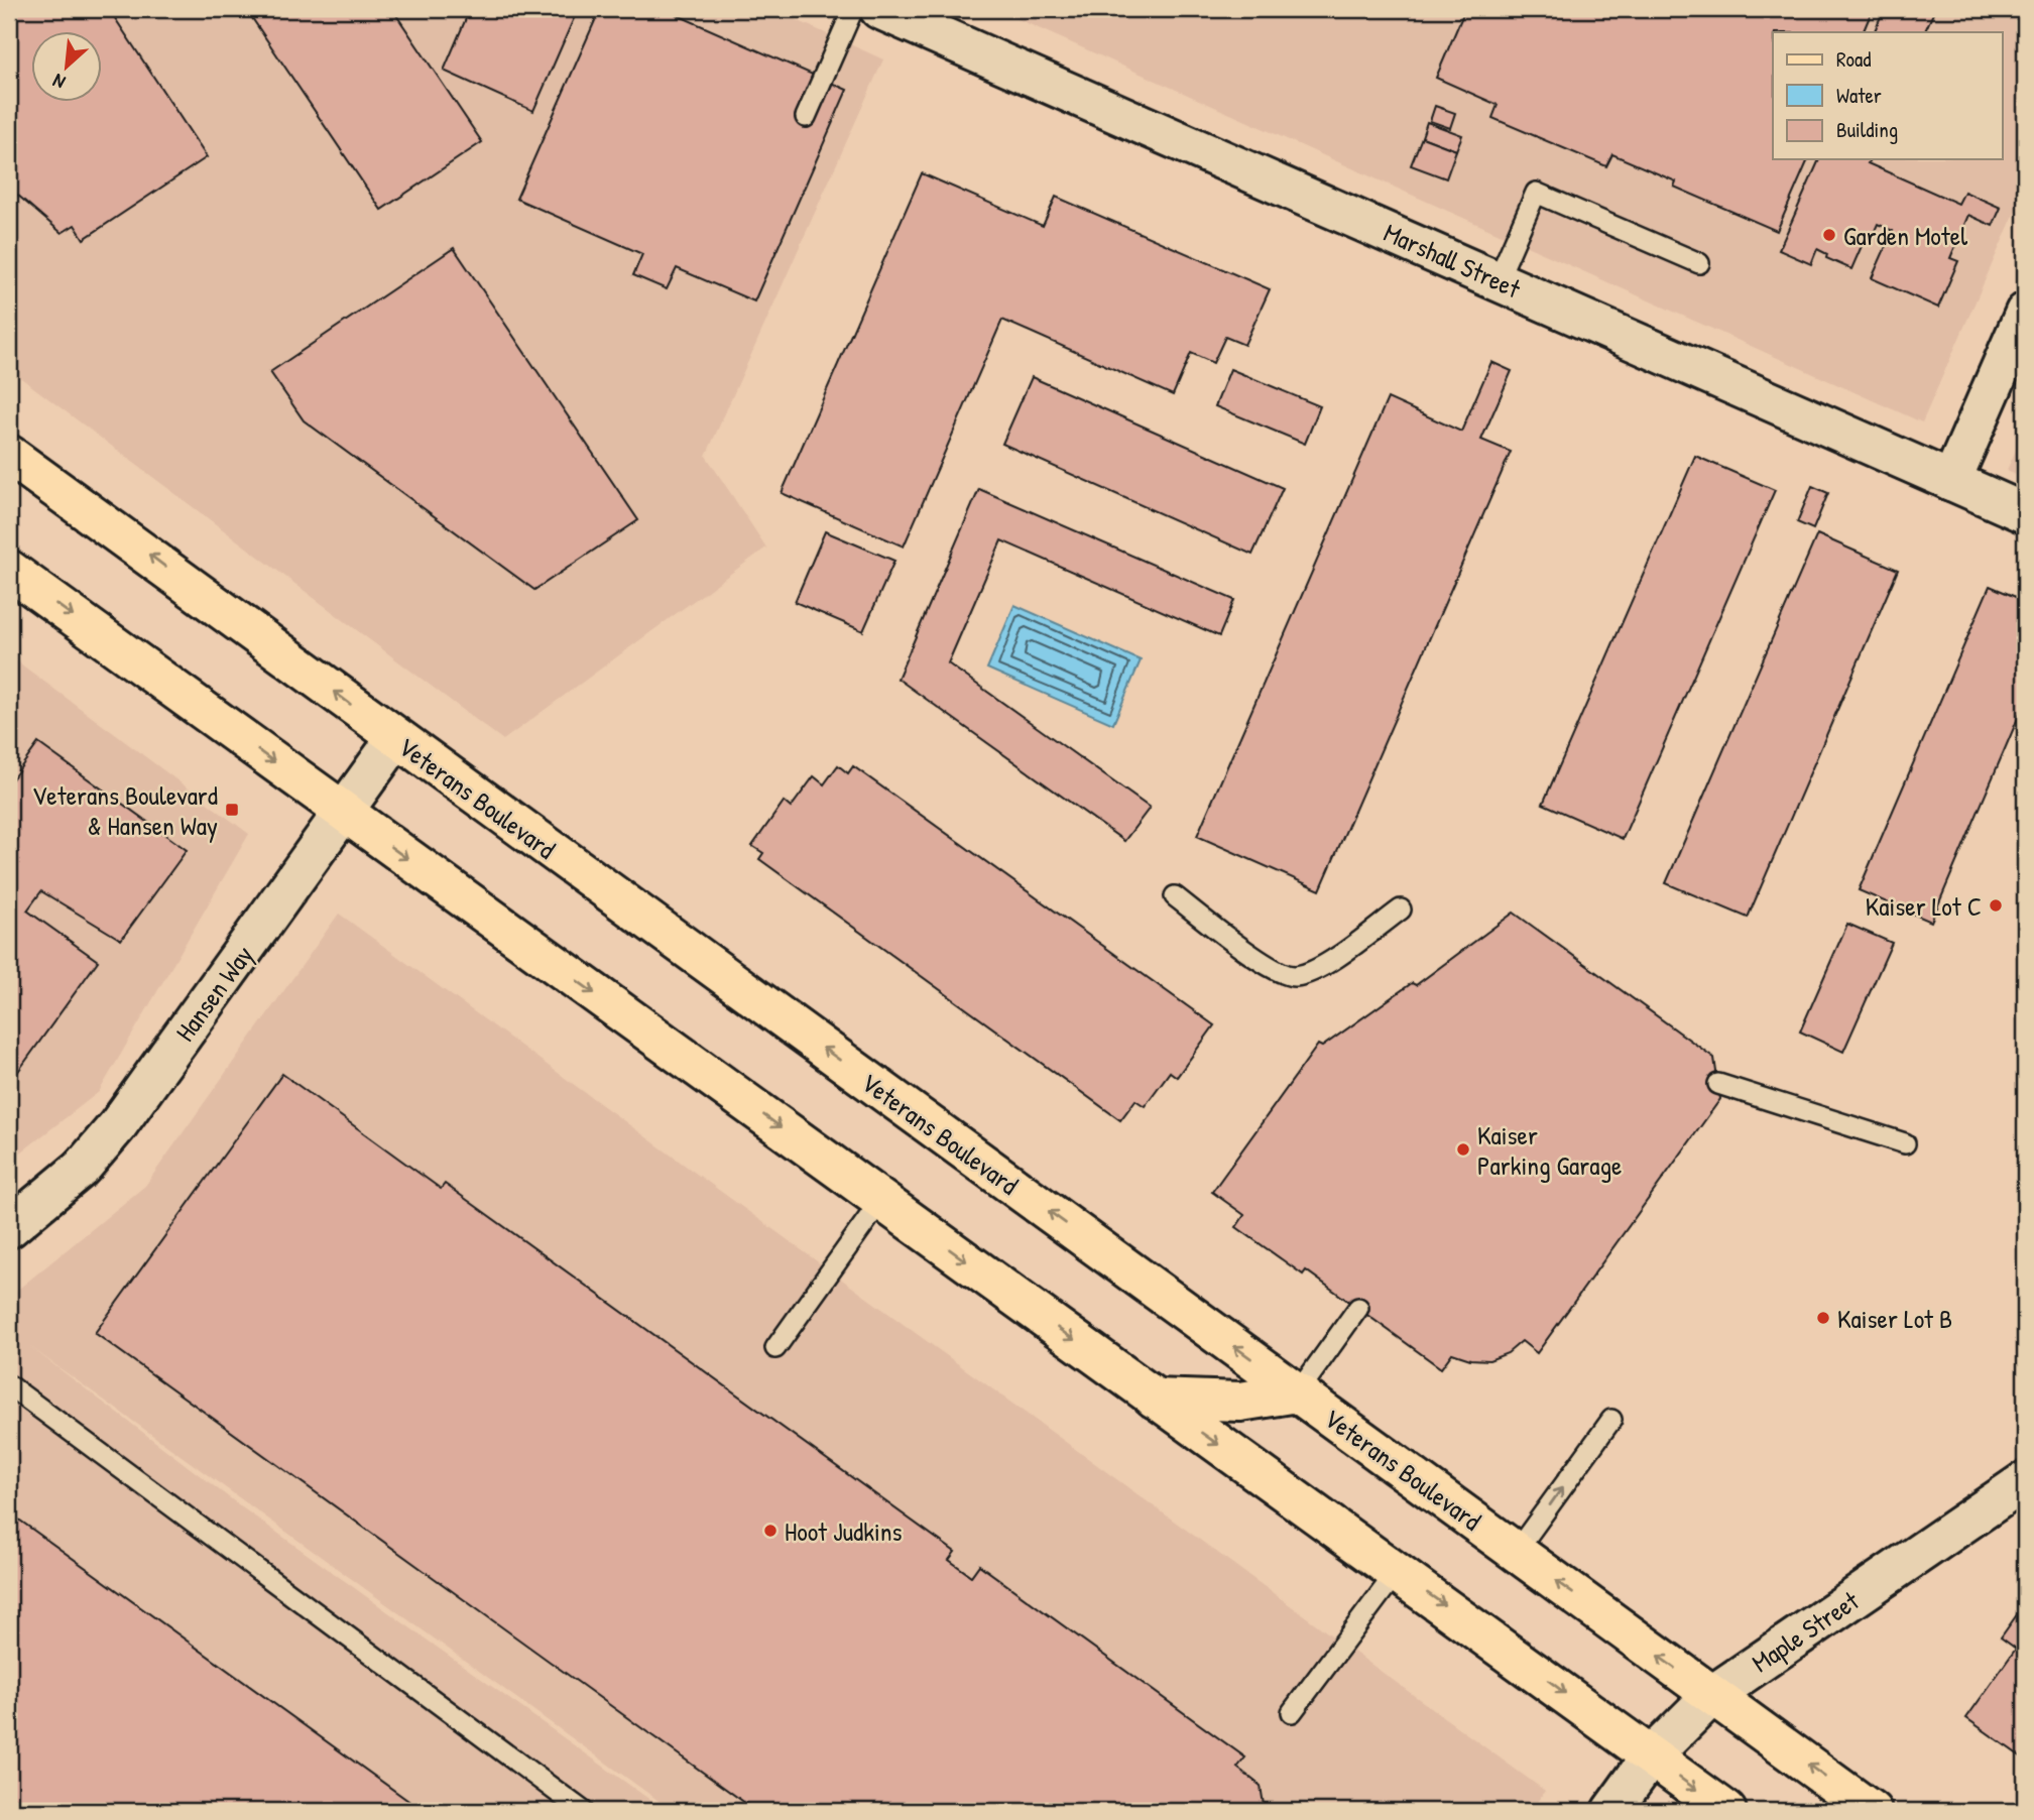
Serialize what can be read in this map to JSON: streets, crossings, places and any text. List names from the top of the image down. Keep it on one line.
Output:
{"streets":{"main road":["Veterans Boulevard"],"street":["Marshall Street","Hansen Way","Maple Street"]},"crossings":[["Veterans Boulevard","Hansen Way"],["Veterans Boulevard","Maple Street"]],"places":{"other":["Garden Motel","Kaiser Lot C","Kaiser Parking Garage","Kaiser Lot B","Hoot Judkins"],"transit":["Veterans Boulevard & Hansen Way"]},"legend":["Road","Water","Building"],"north":"bottom left"}
